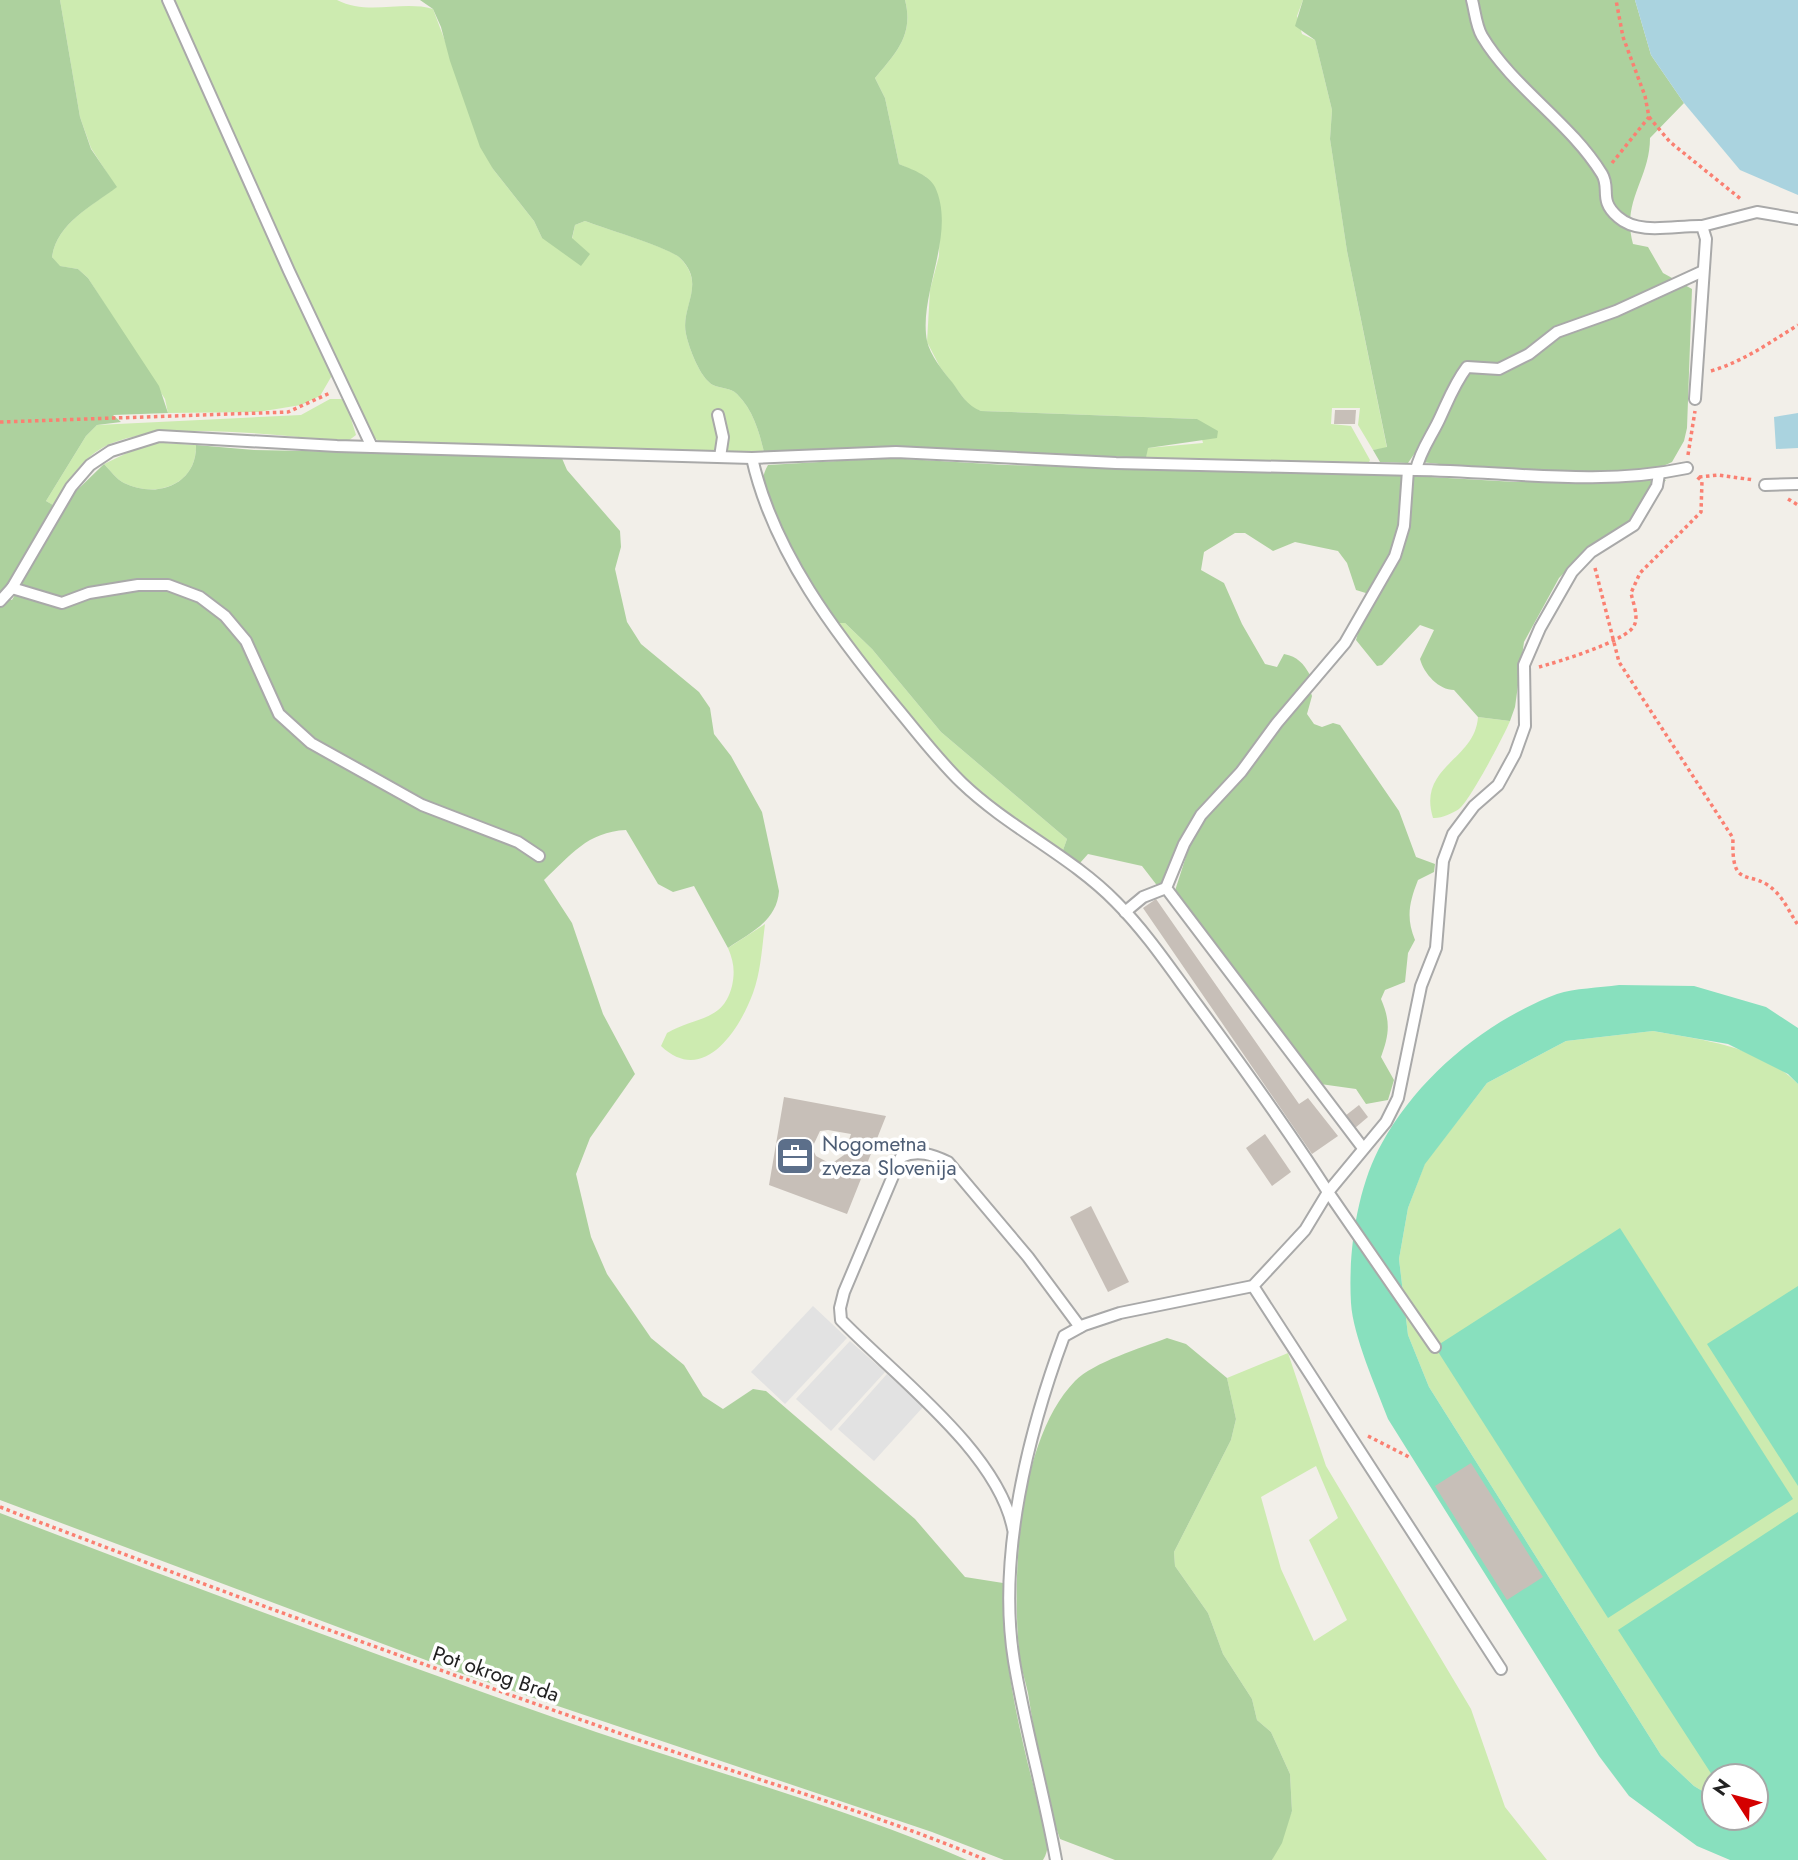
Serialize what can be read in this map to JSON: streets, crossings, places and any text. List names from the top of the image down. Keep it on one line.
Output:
{"streets":{"path":["Pot okrog Brda"]},"places":{"office":["Nogometna zveza Slovenija"]},"north":"top left"}
